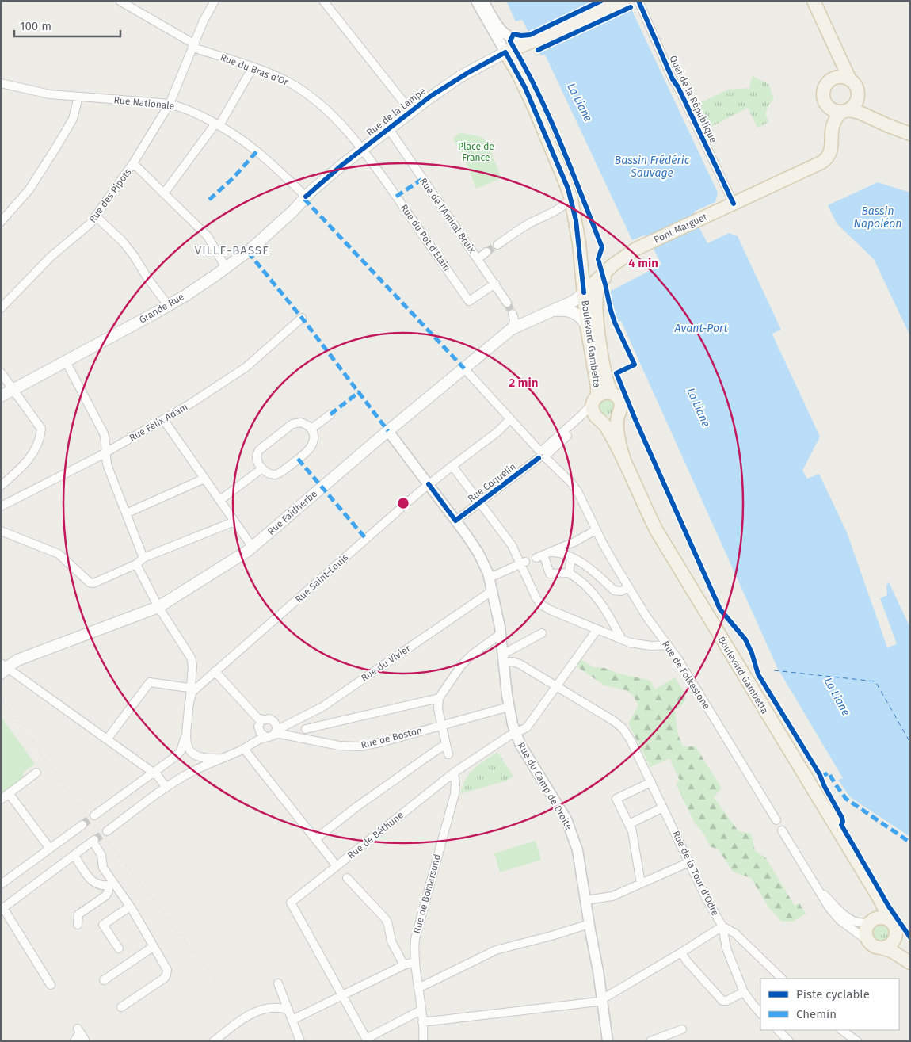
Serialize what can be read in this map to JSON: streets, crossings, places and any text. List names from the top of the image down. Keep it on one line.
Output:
{"streets":{"main road":["Rue de la Lampe","Pont Marguet","Grande Rue","Boulevard Gambetta","Rue Faidherbe"],"street":["Rue du Bras d'Or","Quai de la République","Rue Nationale","Rue des Pipots","Rue de l'Amiral Bruix","Rue du Pot d'Etain","Rue Félix Adam","Rue Coquelin","Rue Saint-Louis","Rue du Vivier","Rue de Folkestone","Rue de Boston","Rue du Camp de Droite","Rue de Béthune","Rue de la Tour d'Odre","Rue de Bomarsund"]},"crossings":[["Rue du Bras d'Or","Rue de la Lampe"],["Rue du Bras d'Or","Rue des Pipots"],["Rue du Bras d'Or","Rue du Pot d'Etain"],["Quai de la République","Pont Marguet"],["Rue Nationale","Rue de la Lampe"],["Rue Nationale","Rue des Pipots"],["Rue Nationale","Grande Rue"],["Rue de la Lampe","Rue de l'Amiral Bruix"],["Rue de la Lampe","Rue du Pot d'Etain"],["Rue de la Lampe","Grande Rue"],["Rue de l'Amiral Bruix","Rue du Pot d'Etain"],["Pont Marguet","Boulevard Gambetta"],["Boulevard Gambetta","Rue Faidherbe"],["Rue Coquelin","Rue de Folkestone"],["Rue Coquelin","Rue du Camp de Droite"],["Rue Faidherbe","Rue de Folkestone"],["Rue Faidherbe","Rue du Camp de Droite"],["Rue Saint-Louis","Rue de Folkestone"],["Rue Saint-Louis","Rue du Camp de Droite"],["Rue du Vivier","Rue de Boston"],["Rue du Vivier","Rue du Camp de Droite"],["Rue de Boston","Rue du Camp de Droite"],["Rue du Camp de Droite","Rue de Béthune"],["Rue de Béthune","Rue de la Tour d'Odre"],["Rue de Béthune","Rue de Bomarsund"]],"districts":["VILLE-BASSE"],"water":["La Liane","Bassin Frédéric Sauvage","Bassin Napoléon","Avant-Port"],"parks":["Place de France"],"legend":["Piste cyclable","Chemin"],"scale_bar":"100 m","rings":["4 min","2 min"]}
